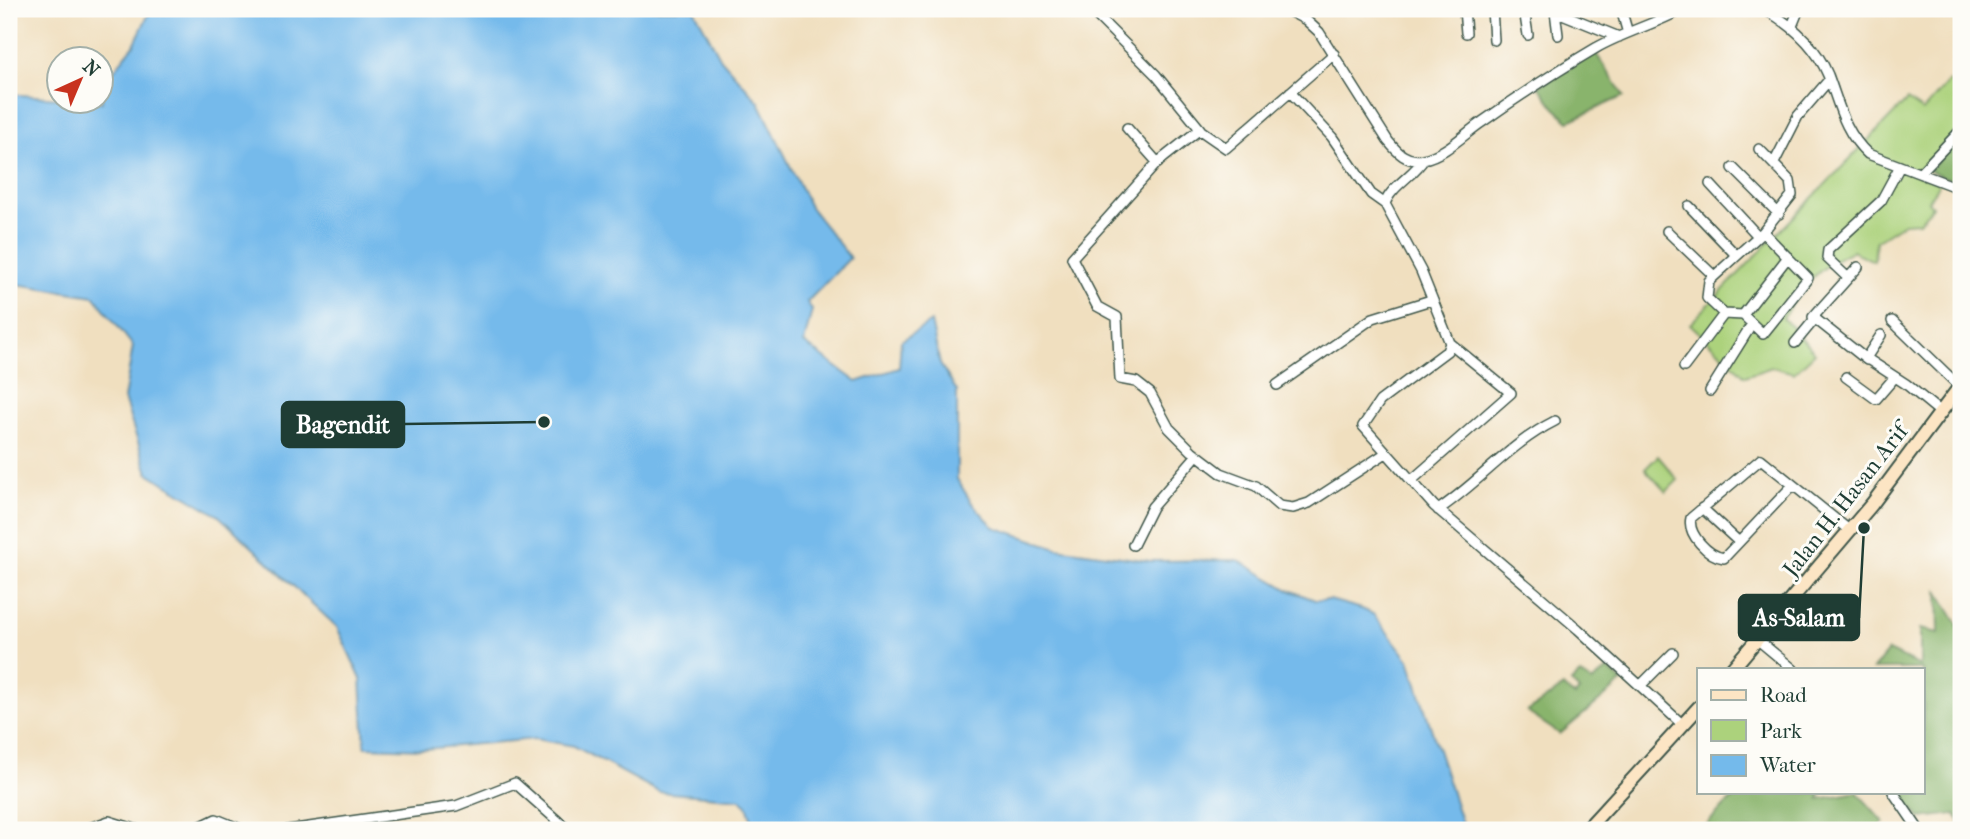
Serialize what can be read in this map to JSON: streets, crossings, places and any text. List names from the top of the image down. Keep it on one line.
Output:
{"streets":{"main road":["Jalan H. Hasan Arif"]},"places":["Bagendit","As-Salam"],"legend":["Road","Park","Water"],"north":"top right"}
